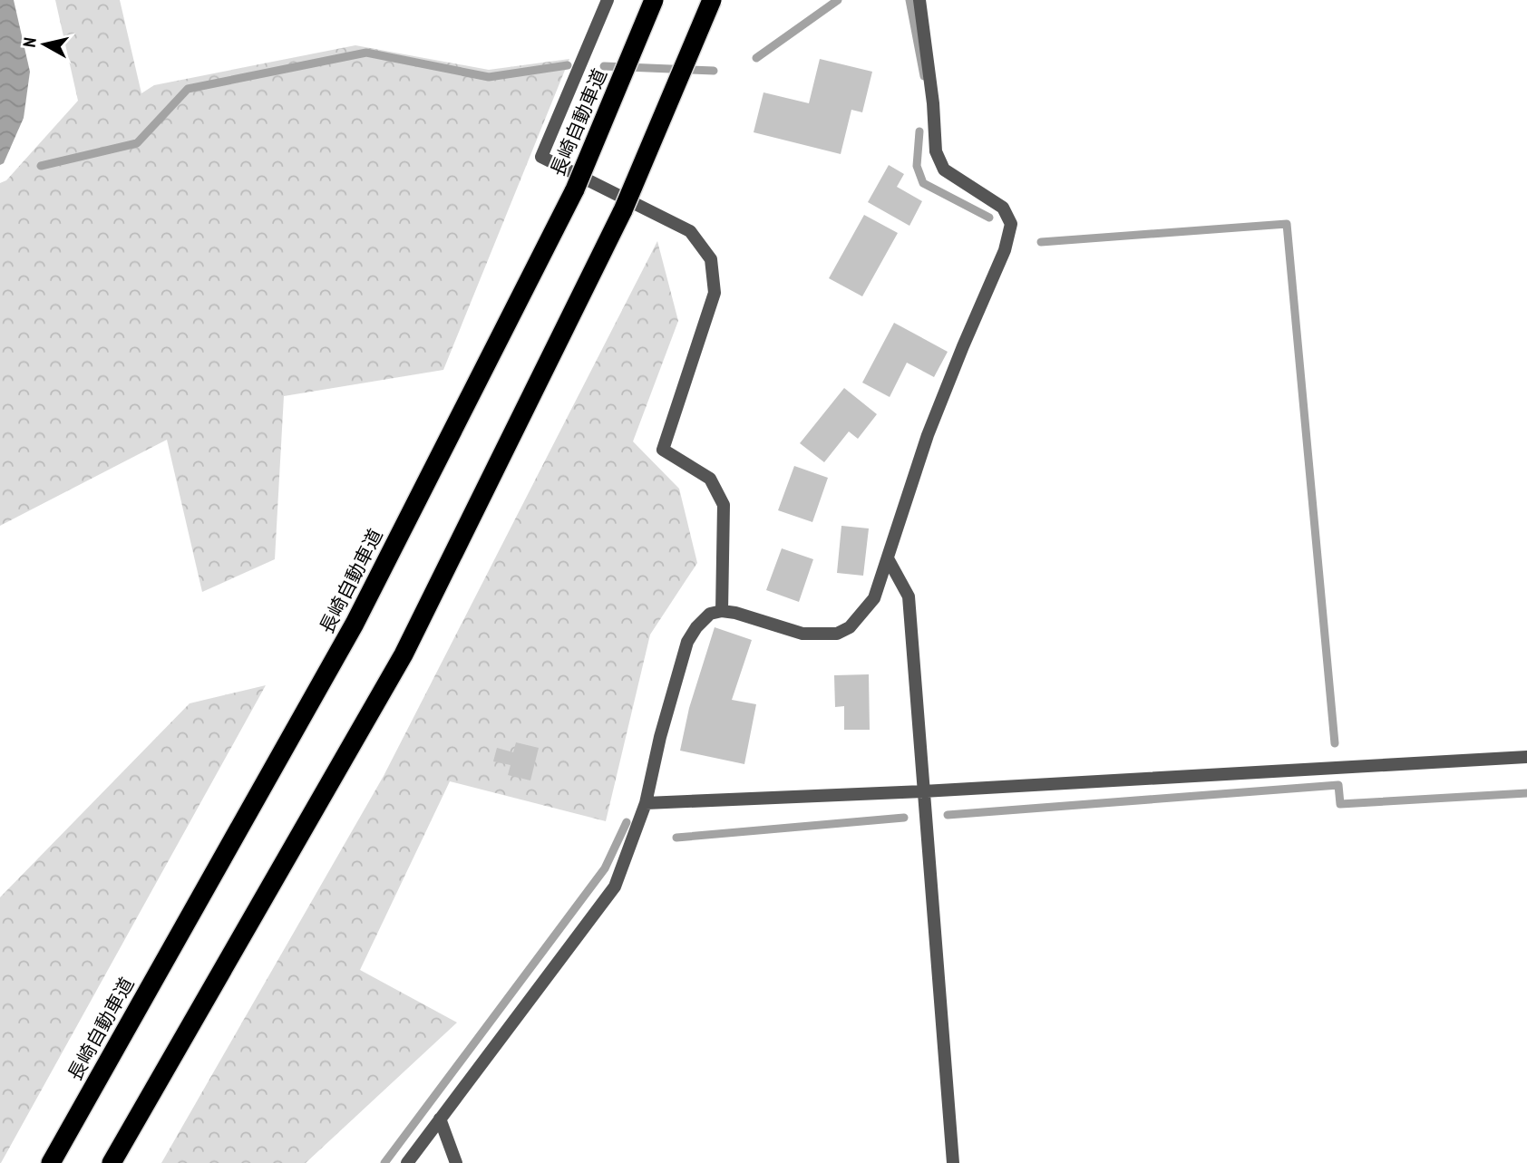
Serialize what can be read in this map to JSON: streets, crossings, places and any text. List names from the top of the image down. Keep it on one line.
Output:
{"streets":{"highway":["長崎自動車道"]},"north":"left"}
